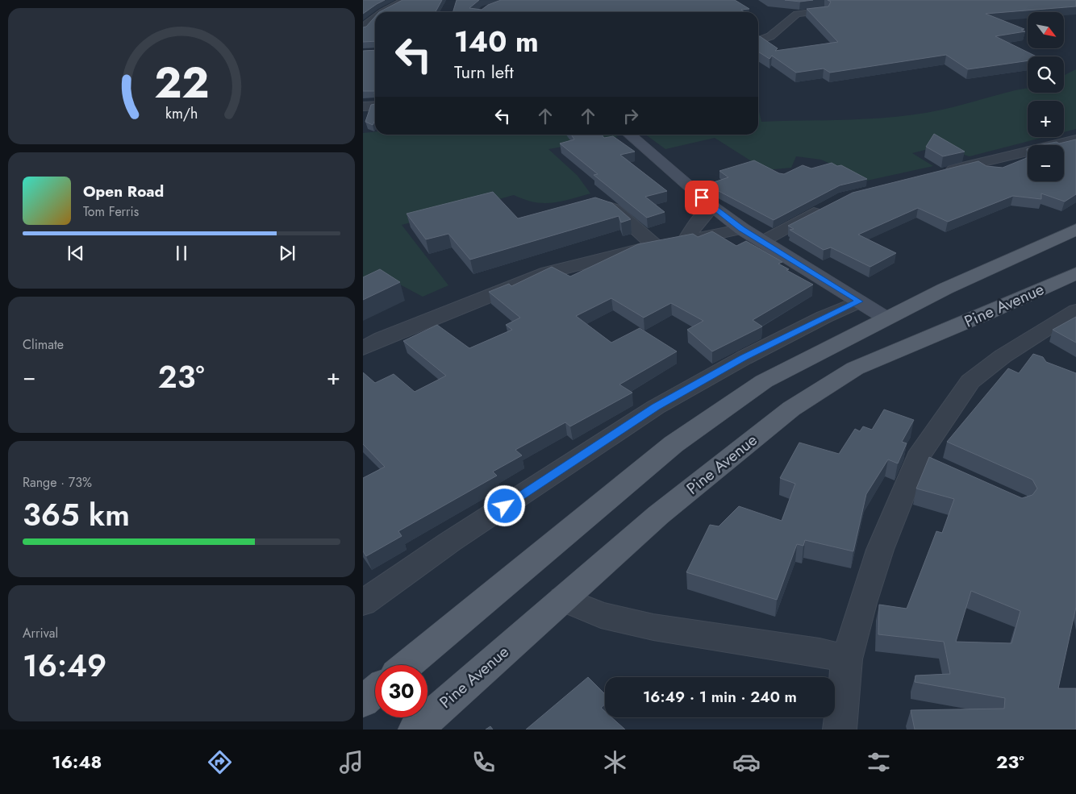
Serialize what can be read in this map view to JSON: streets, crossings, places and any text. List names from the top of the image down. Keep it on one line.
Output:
{"streets":{"main road":["Pine Avenue"]},"north":"bottom right","page":{"map_buttons":["+","−"],"turn":["140 m","Turn left"],"song":["Open Road","Tom Ferris"],"tile":["Climate",["Range · 73%","365 km"],["Arrival","16:49"]],"heat":["−","23°","+"],"limit":"30","trip":"16:49 · 1 min · 240 m","tabs":["16:48","23°"],"gauge":["22","km/h"]}}
